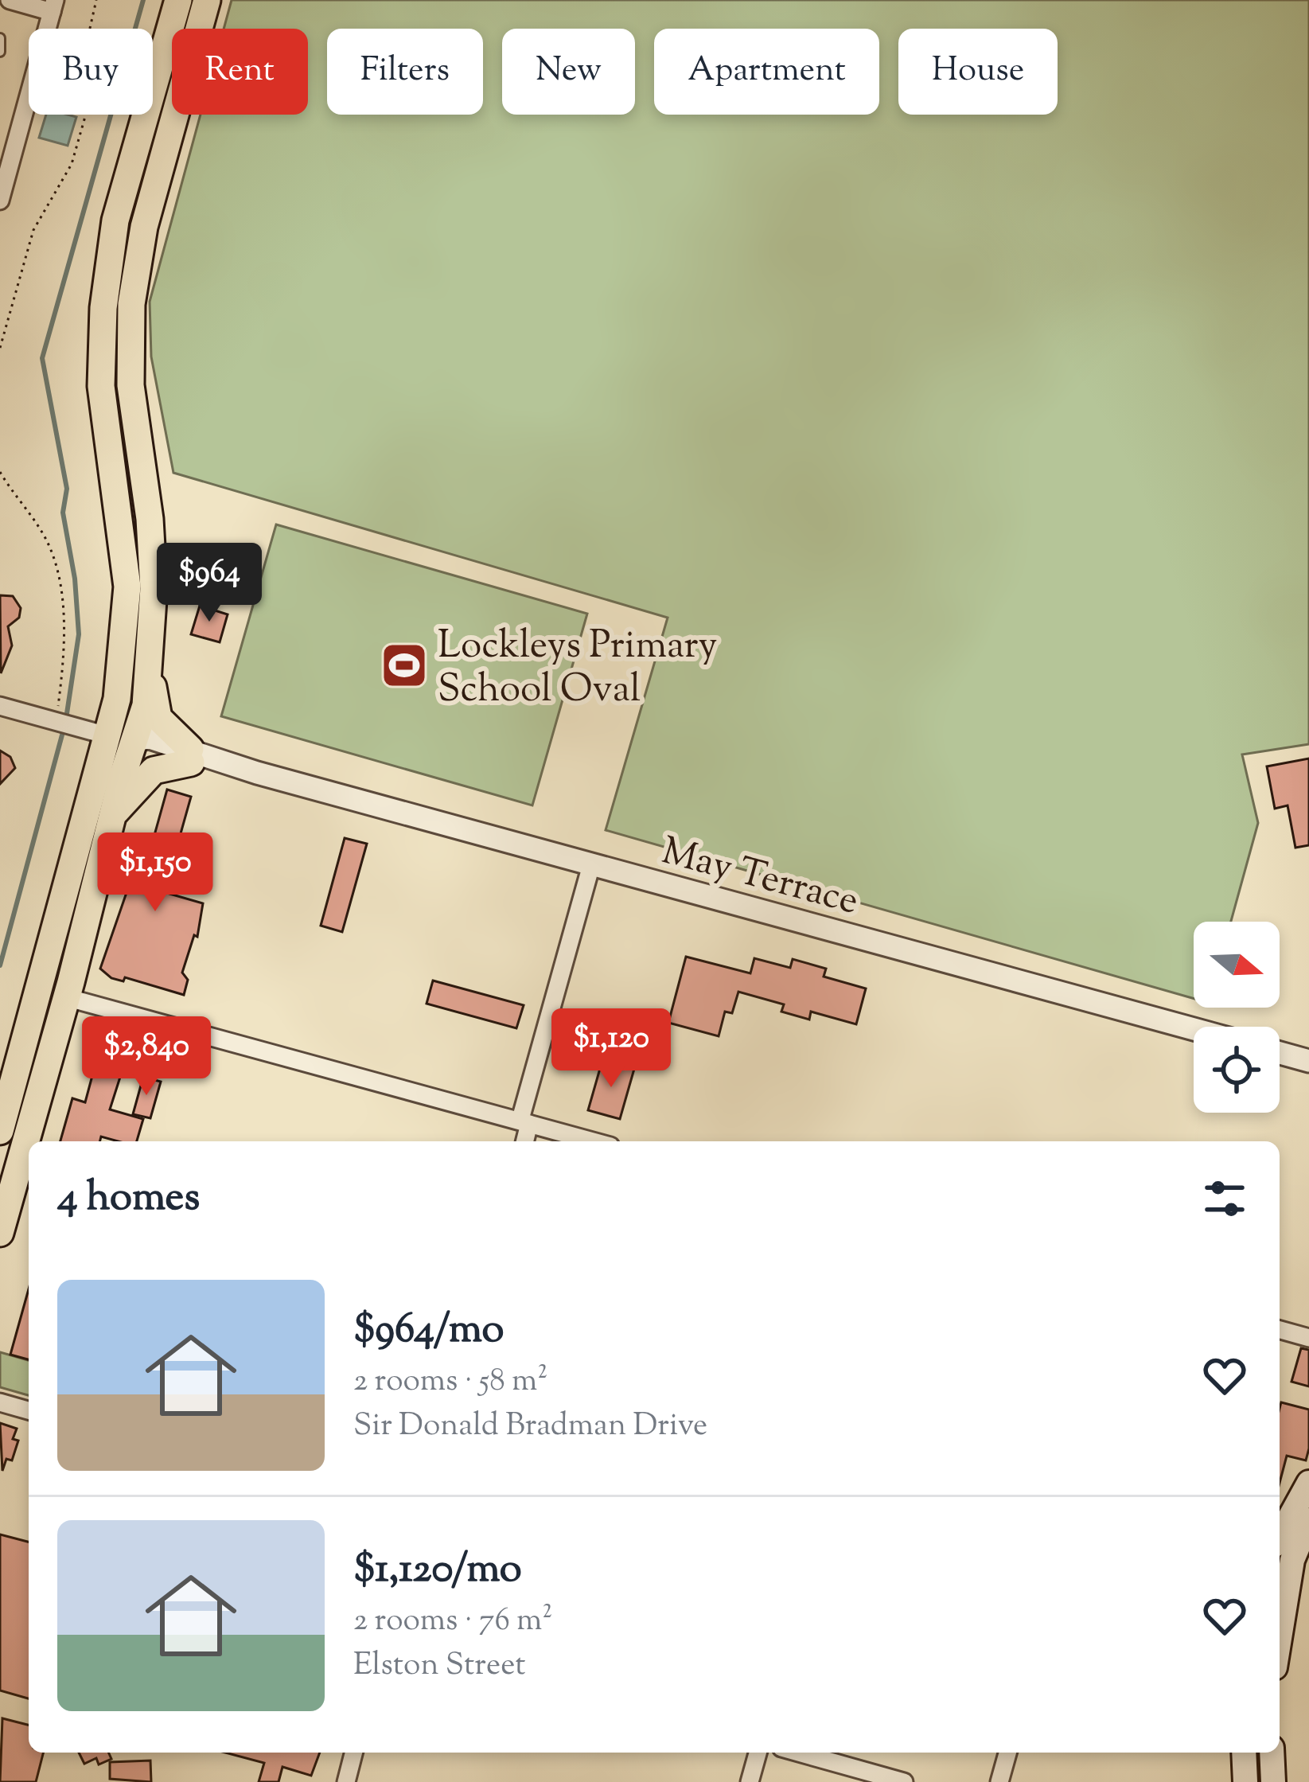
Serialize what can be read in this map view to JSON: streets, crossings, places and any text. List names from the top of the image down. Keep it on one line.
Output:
{"streets":{"street":["May Terrace"]},"places":{"sports":["Lockleys Primary School Oval"]},"north":"right","page":{"chip":["Buy","Rent","Filters","New","Apartment","House"],"price":["$964","$1,150","$1,120","$2,840"],"heading":"4 homes","list":[{"name":"$964/mo","note":"2 rooms · 58 m² · Sir Donald Bradman Drive"},{"name":"$1,120/mo","note":"2 rooms · 76 m² · Elston Street"}]}}
